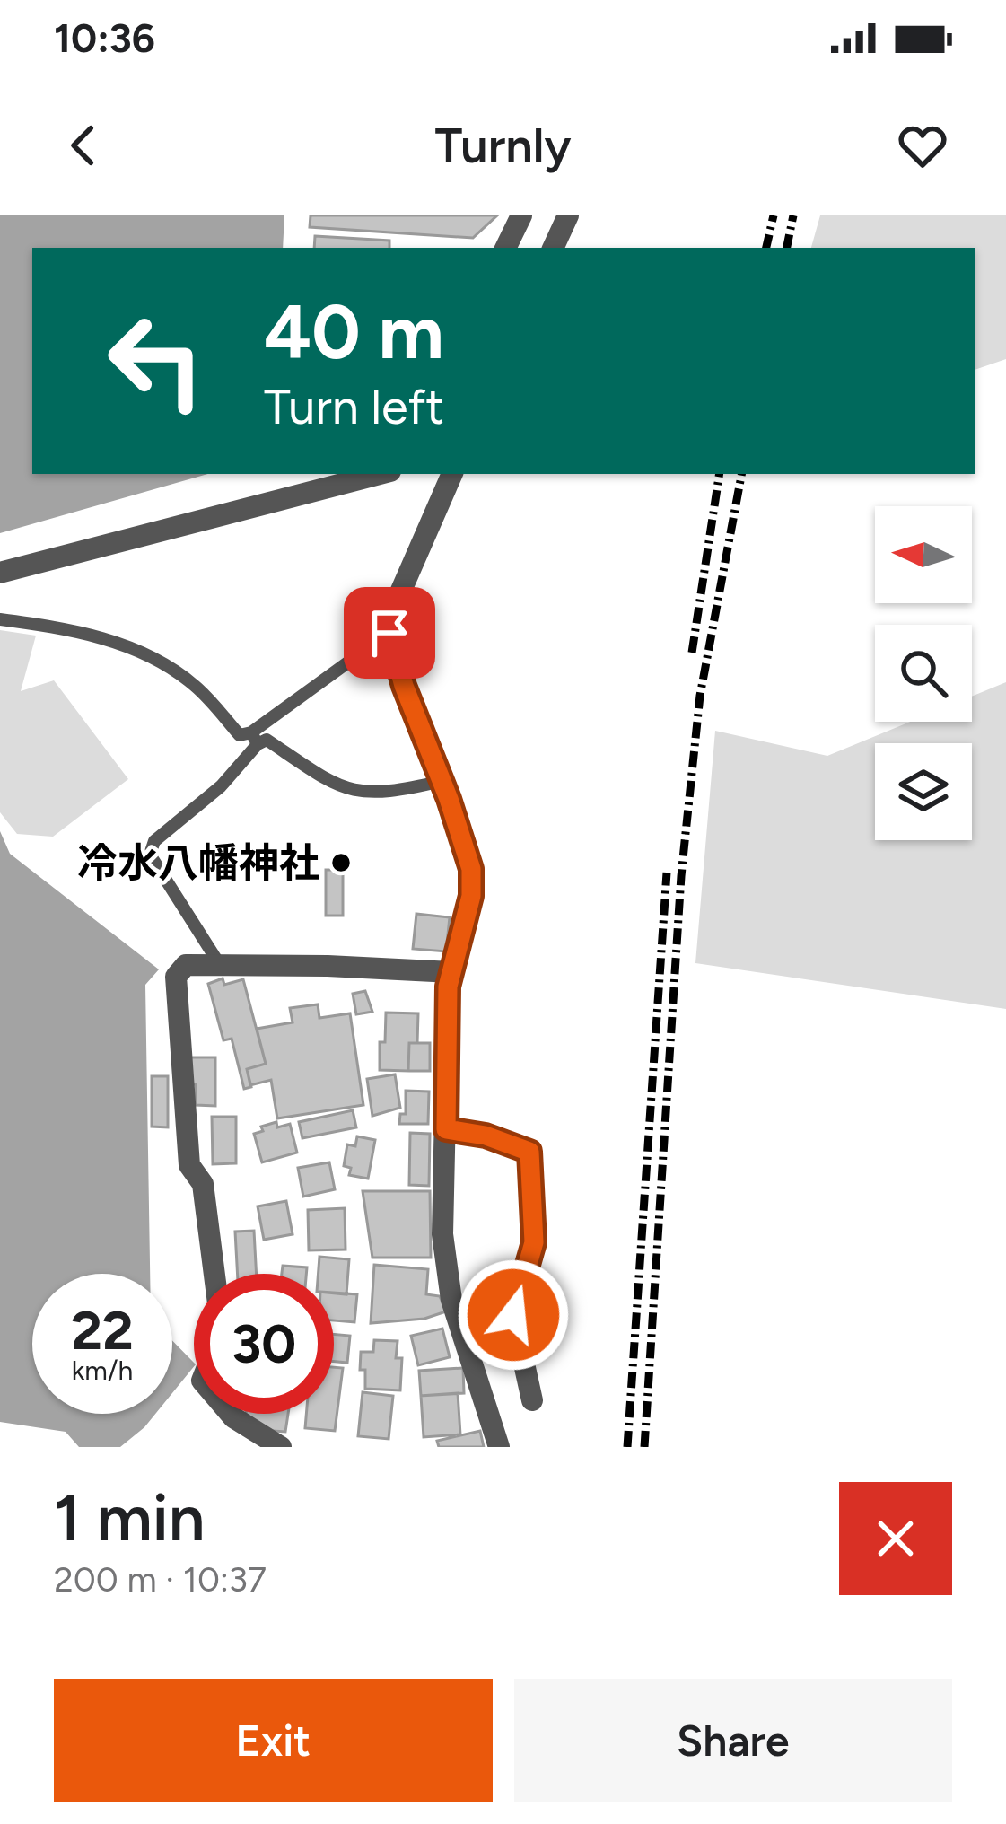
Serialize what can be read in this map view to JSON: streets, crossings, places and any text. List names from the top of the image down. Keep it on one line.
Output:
{"places":["冷水八幡神社"],"north":"left","page":{"status":"10:36","header":"Turnly","turn":["40 m","Turn left"],"speed":"22 km/h","limit":"30","heading":["1 min","200 m · 10:37"],"buttons":["Exit","Share"]}}
